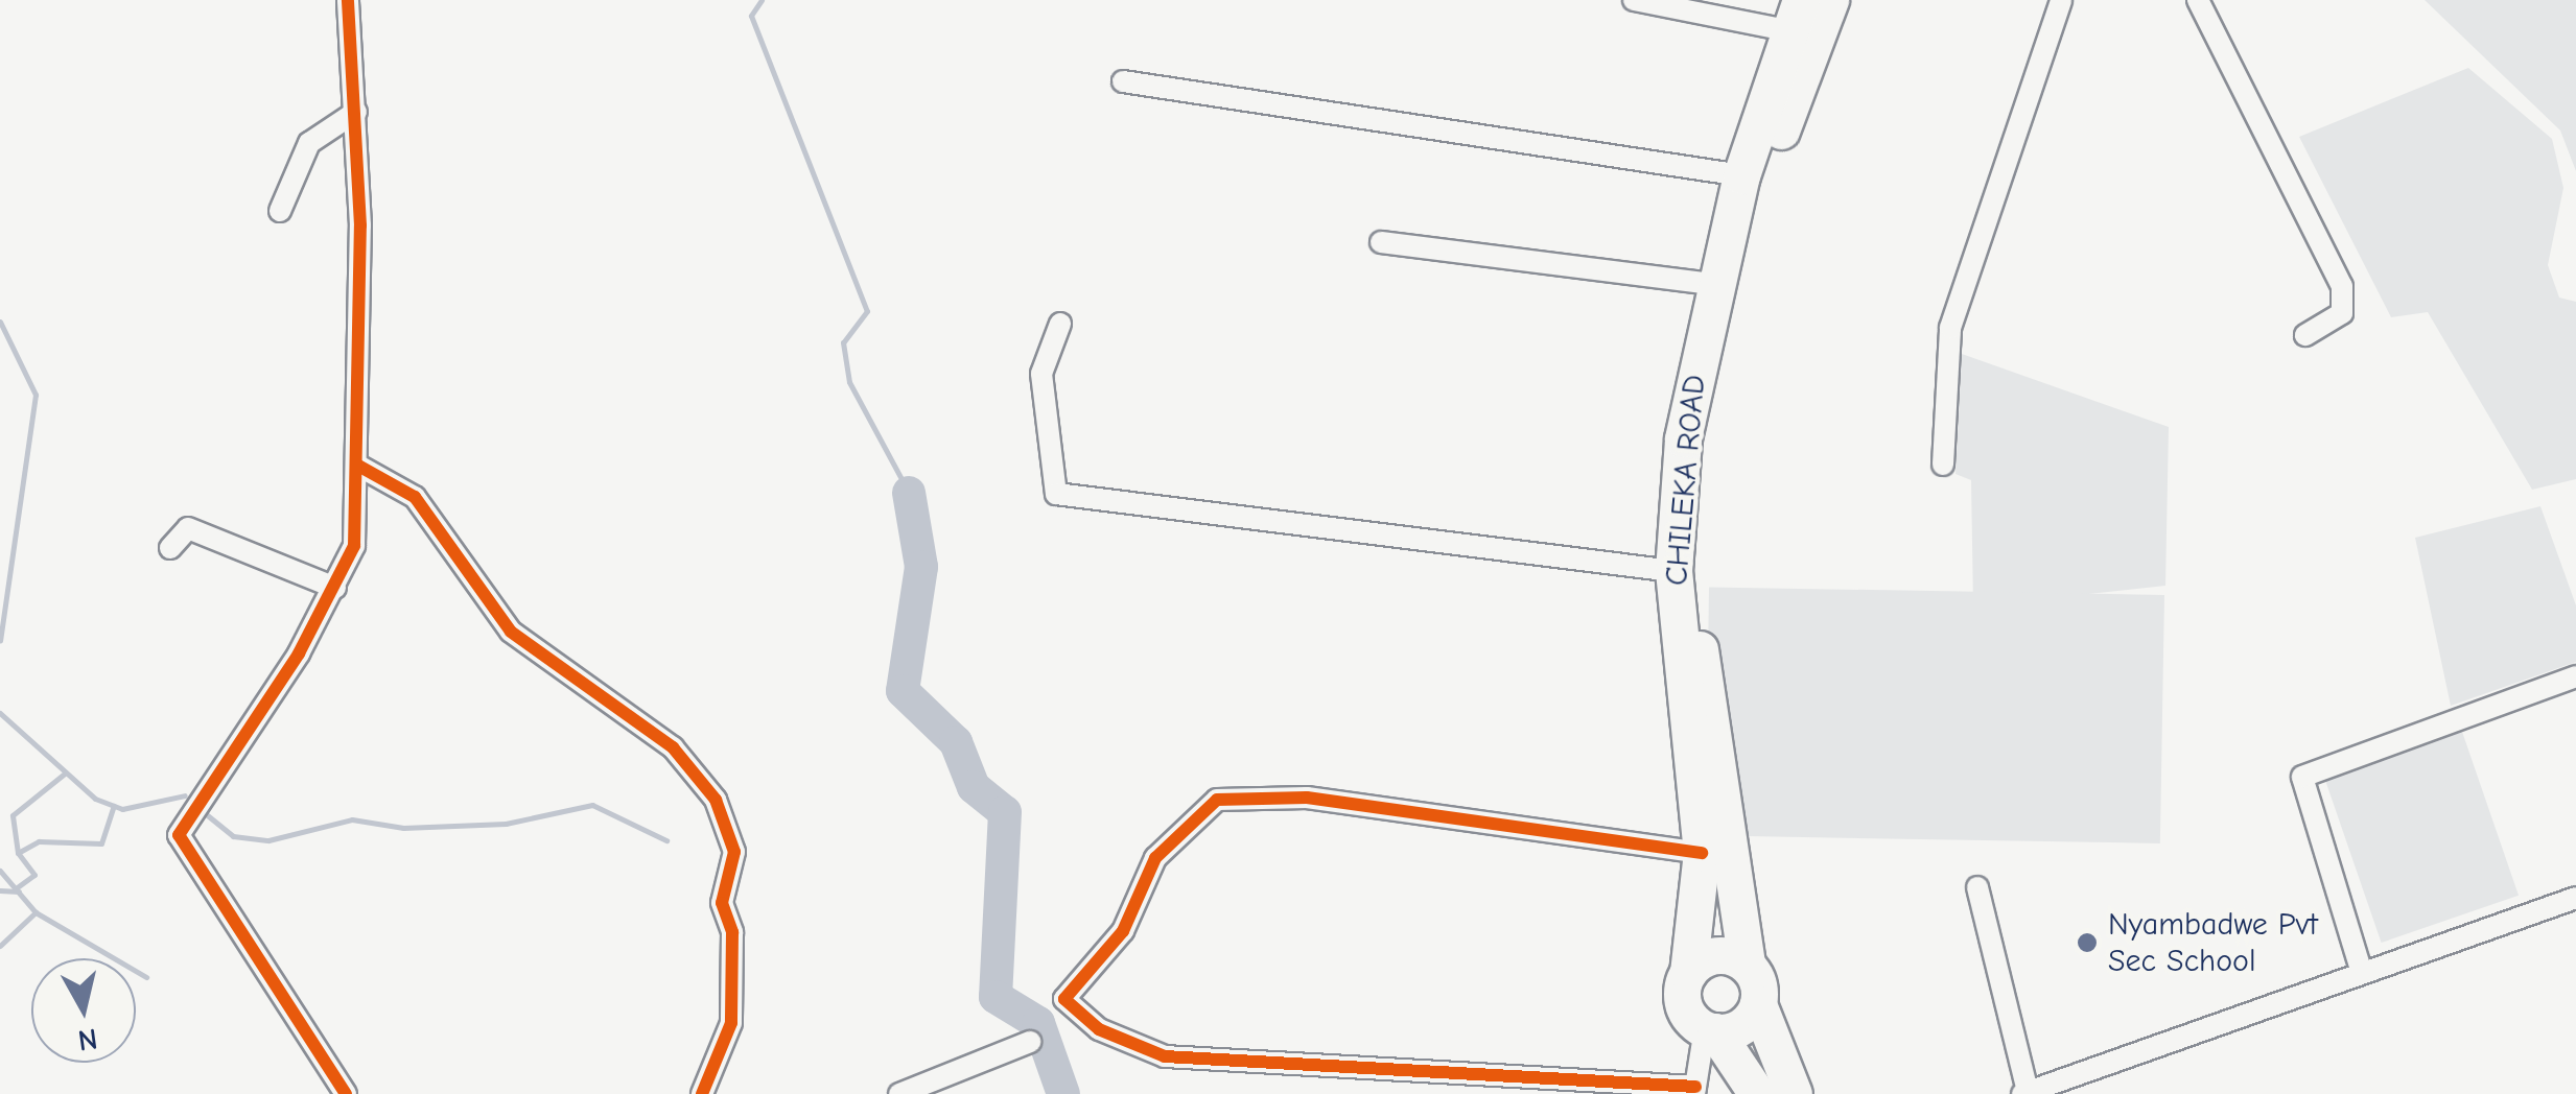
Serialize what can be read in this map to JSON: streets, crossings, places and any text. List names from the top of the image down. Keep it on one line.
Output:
{"streets":{"highway":["CHILEKA ROAD"]},"places":["Nyambadwe Pvt Sec School"],"north":"bottom"}
